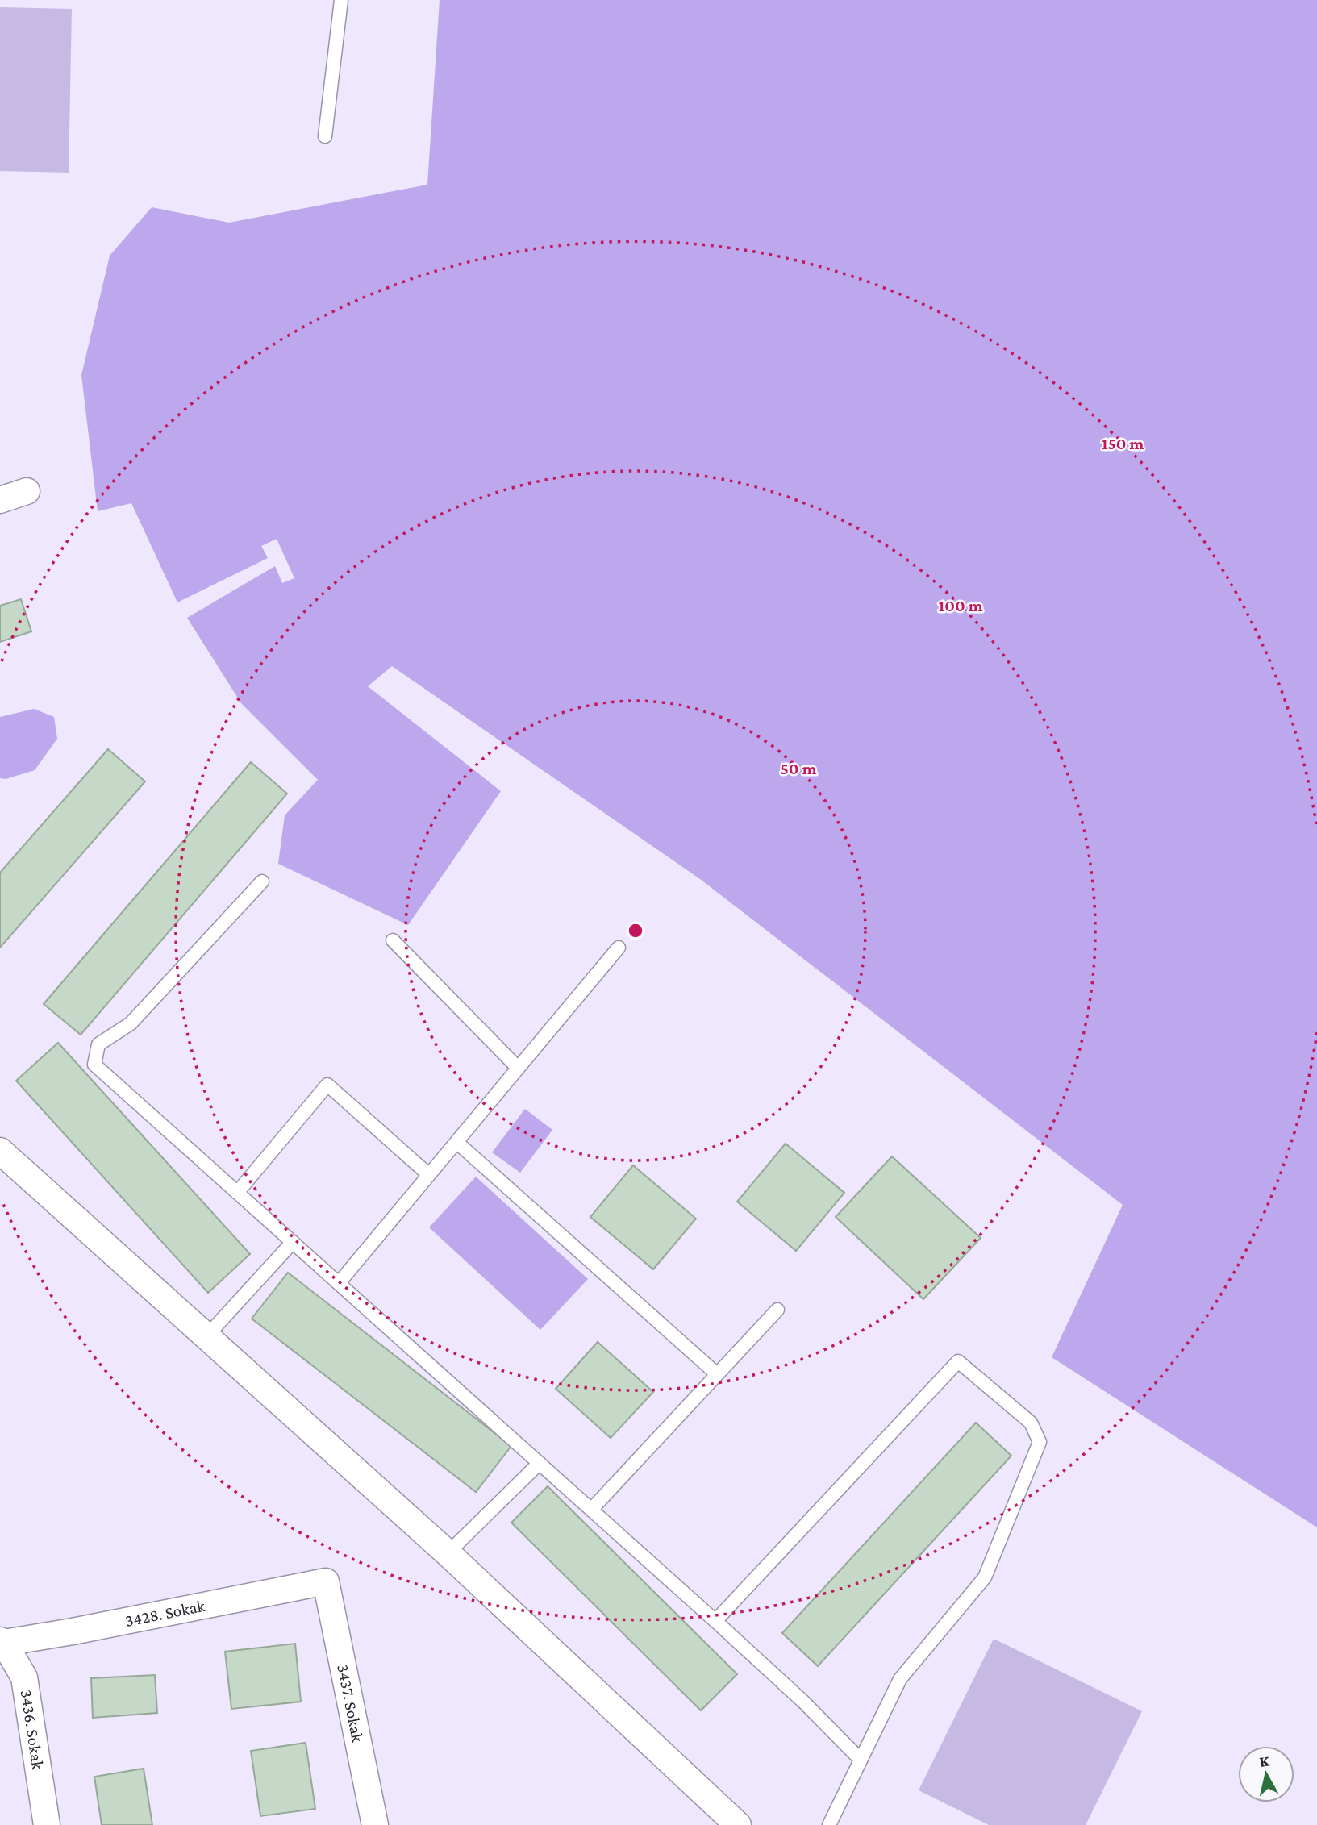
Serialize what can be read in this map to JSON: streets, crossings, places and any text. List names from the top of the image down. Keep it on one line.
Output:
{"streets":{"street":["3428. Sokak","3437. Sokak","3436. Sokak"]},"crossings":[["3428. Sokak","3437. Sokak"],["3428. Sokak","3436. Sokak"]],"north":"top","rings":["150 m","100 m","50 m"]}
